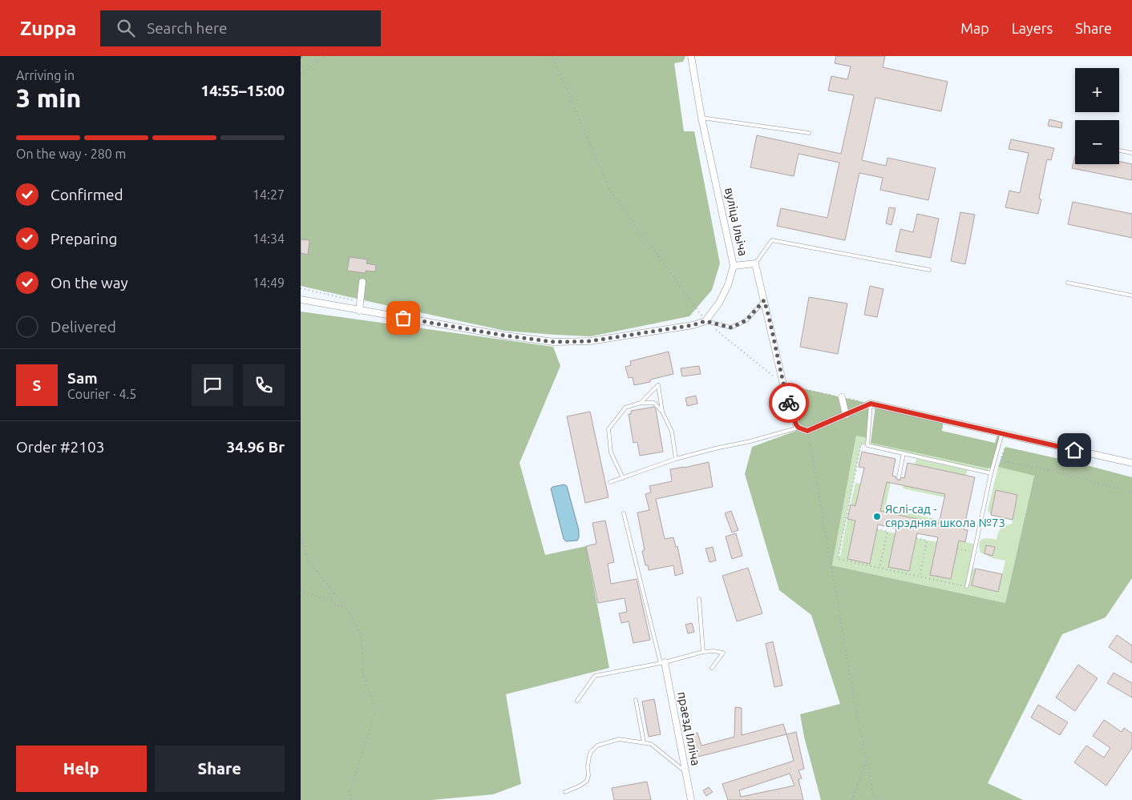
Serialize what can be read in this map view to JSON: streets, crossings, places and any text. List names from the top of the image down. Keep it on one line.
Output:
{"streets":{"street":["вуліца Ільіча","праезд Ілліча"]},"places":["Яслі-сад - сярэдняя школа №73"],"page":{"header":"Zuppa","search":"Search here","nav":["Map","Layers","Share"],"heading":["3 min","Arriving in","14:55–15:00"],"panel":["Sam","Courier · 4.5","Order #2103","34.96 Br"],"map_buttons":["+","−"],"bar":"On the way · 280 m","list":[["Confirmed","14:27"],["Preparing","14:34"],["On the way","14:49"],"Delivered"],"round":"S","buttons":["Help","Share"]}}
